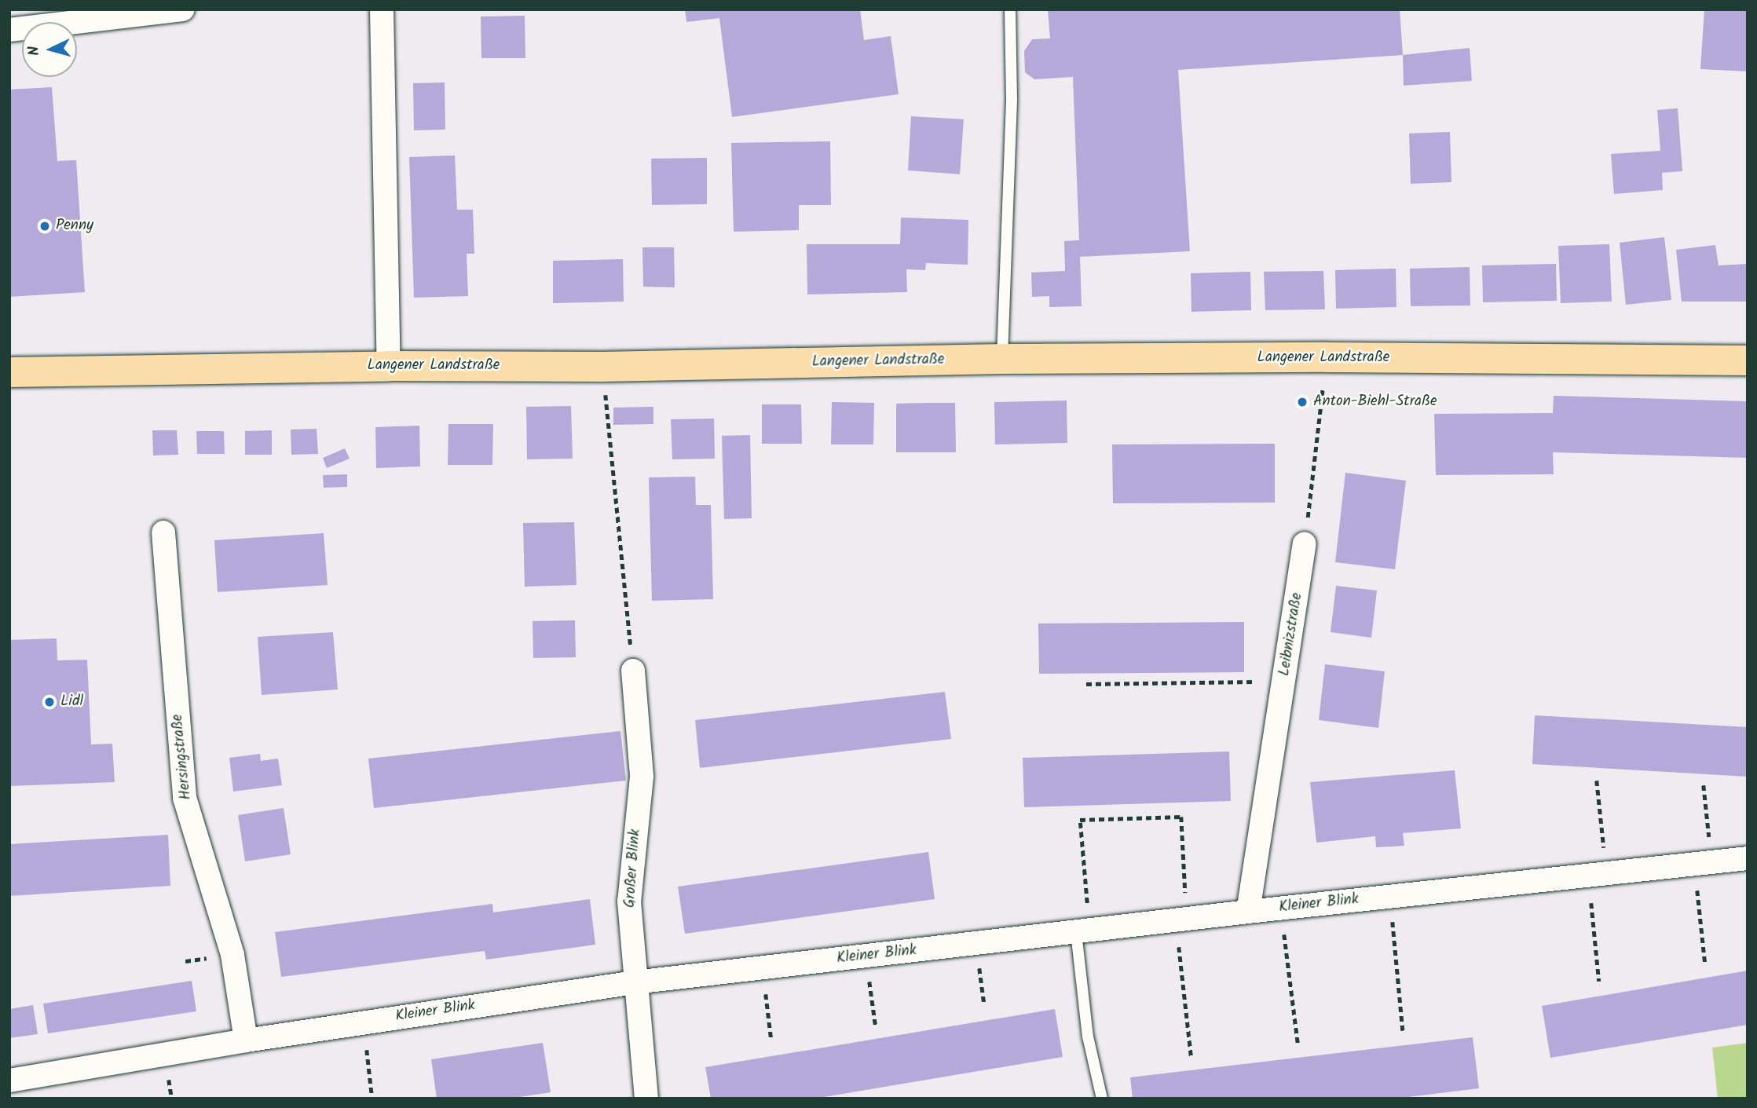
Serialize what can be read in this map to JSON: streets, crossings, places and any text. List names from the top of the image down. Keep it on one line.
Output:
{"streets":{"main road":["Langener Landstraße"],"street":["Leibnizstraße","Hersingstraße","Großer Blink","Kleiner Blink"]},"crossings":[["Leibnizstraße","Kleiner Blink"],["Hersingstraße","Kleiner Blink"],["Großer Blink","Kleiner Blink"]],"places":["Penny","Anton-Biehl-Straße","Lidl"],"north":"left"}
